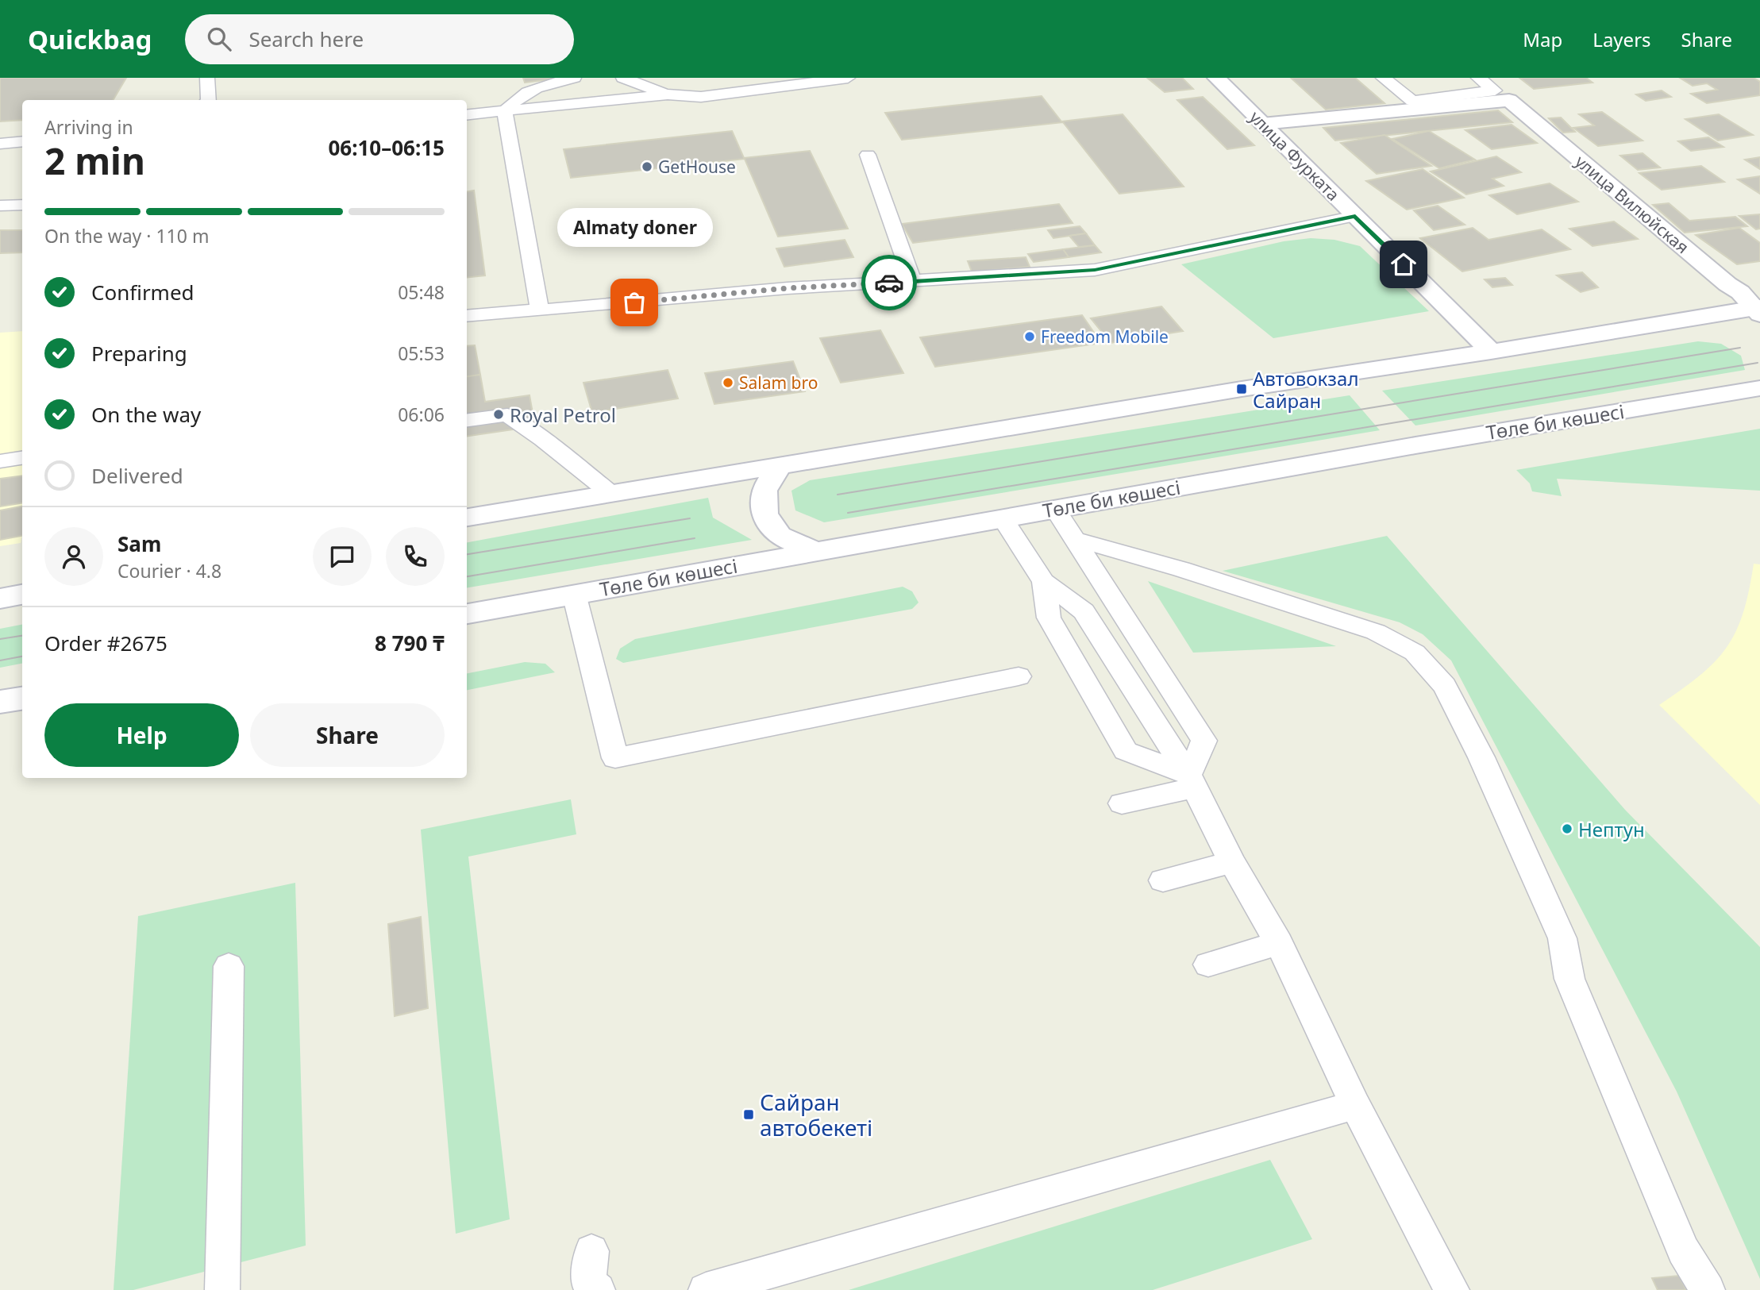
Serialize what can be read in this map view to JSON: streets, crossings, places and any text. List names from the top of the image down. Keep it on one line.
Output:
{"streets":{"main road":["улица Фурката","улица Вилюйская","Төле би көшесі"]},"crossings":[["улица Фурката","улица Вилюйская"]],"places":{"other":["GetHouse","Almaty doner","Freedom Mobile","Salam bro","Royal Petrol","Нептун"],"transit":["Автовокзал Сайран","Сайран автобекеті"]},"page":{"header":"Quickbag","search":"Search here","nav":["Map","Layers","Share"],"heading":["2 min","Arriving in","06:10–06:15"],"panel":["Sam","Courier · 4.8","Order #2675","8 790 ₸"],"bar":"On the way · 110 m","bubble":"Almaty doner","list":[["Confirmed","05:48"],["Preparing","05:53"],["On the way","06:06"],"Delivered"],"buttons":["Help","Share"]}}
